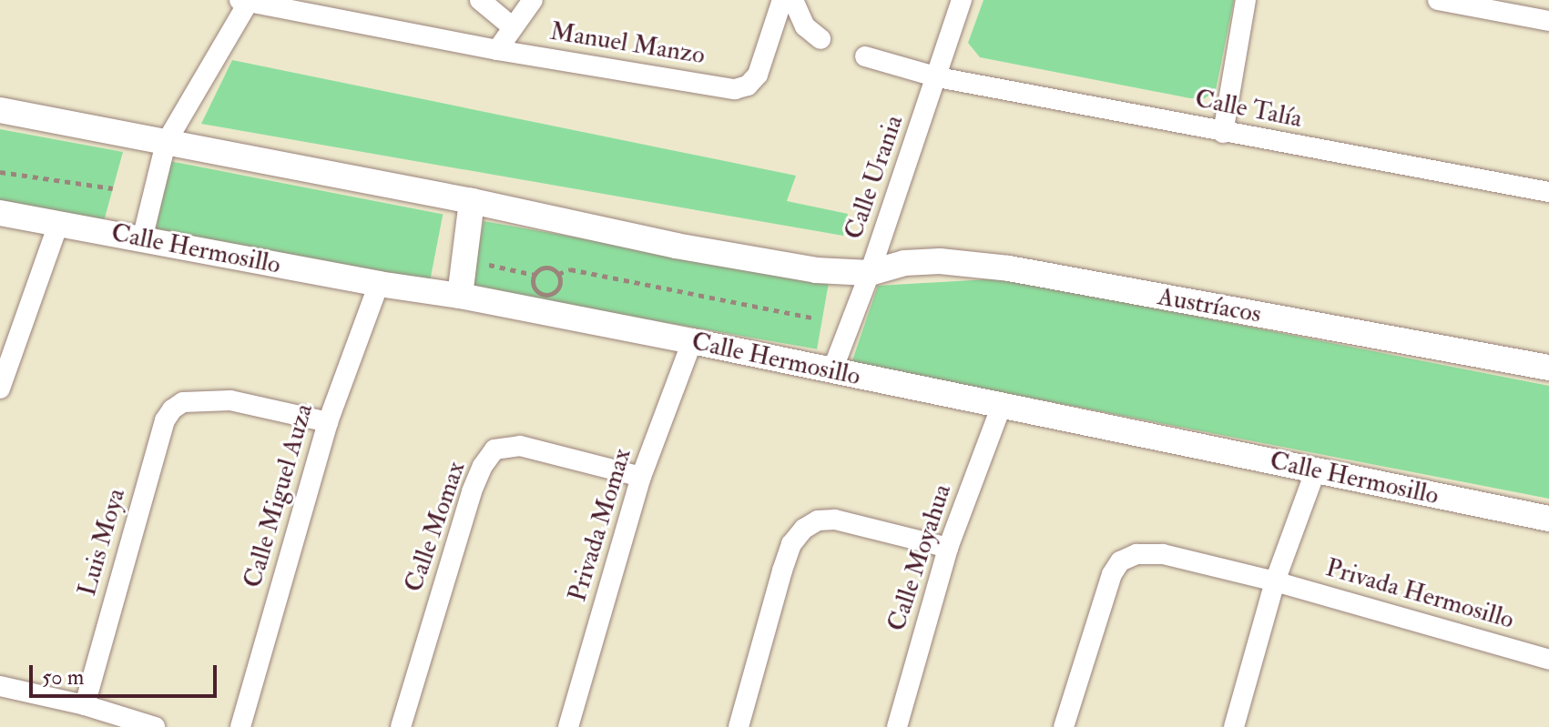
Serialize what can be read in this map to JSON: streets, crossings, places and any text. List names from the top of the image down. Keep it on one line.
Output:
{"streets":{"street":["Manuel Manzo","Calle Talía","Calle Urania","Calle Hermosillo","Austríacos","Calle Miguel Auza","Privada Momax","Calle Momax","Luis Moya","Calle Moyahua","Privada Hermosillo"]},"crossings":[["Calle Talía","Calle Urania"],["Calle Urania","Calle Hermosillo"],["Calle Urania","Austríacos"],["Calle Hermosillo","Calle Miguel Auza"],["Calle Hermosillo","Privada Momax"],["Calle Hermosillo","Calle Moyahua"],["Calle Miguel Auza","Luis Moya"],["Privada Momax","Calle Momax"]],"scale_bar":"50 m"}
